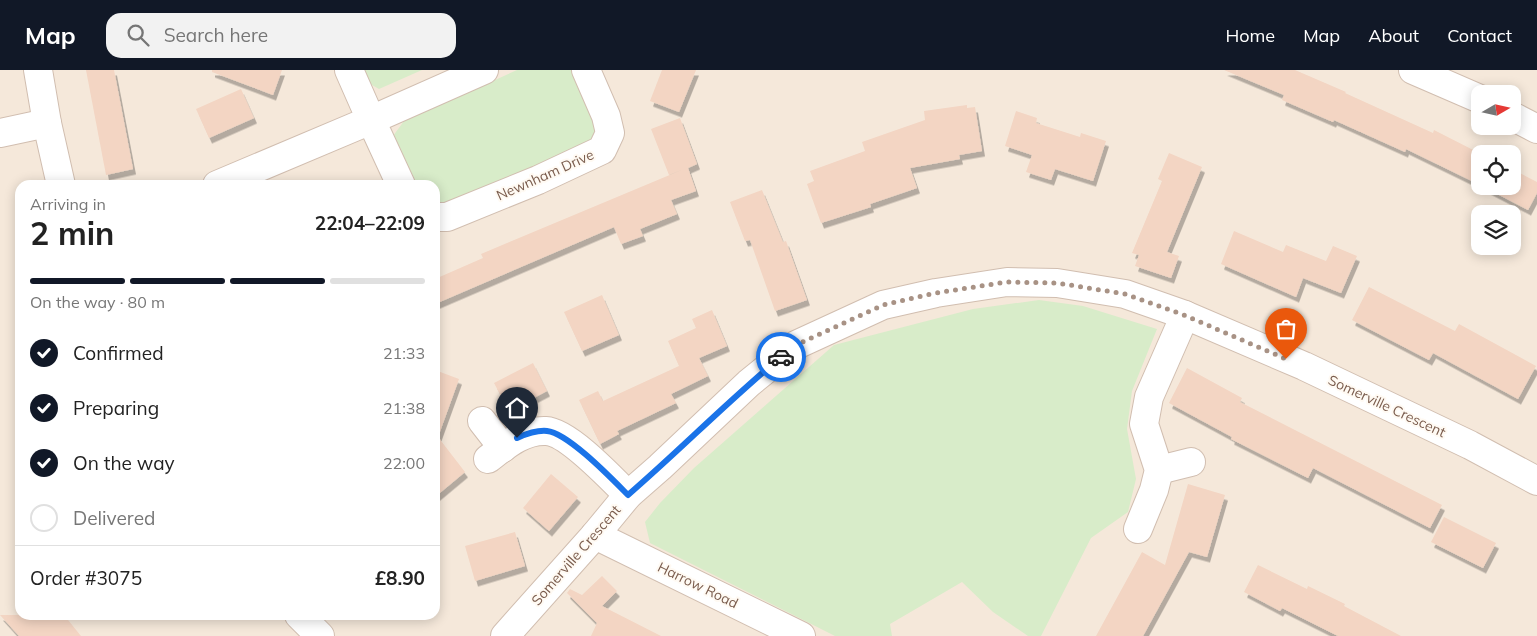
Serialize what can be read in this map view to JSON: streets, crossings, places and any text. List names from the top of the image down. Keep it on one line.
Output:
{"streets":{"street":["Newnham Drive","Somerville Crescent","Harrow Road"]},"crossings":[["Somerville Crescent","Harrow Road"]],"north":"right","page":{"header":"Map","search":"Search here","nav":["Home","Map","About","Contact"],"heading":["2 min","Arriving in","22:04–22:09"],"panel":["Order #3075","£8.90"],"bar":"On the way · 80 m","list":[["Confirmed","21:33"],["Preparing","21:38"],["On the way","22:00"],"Delivered"]}}
